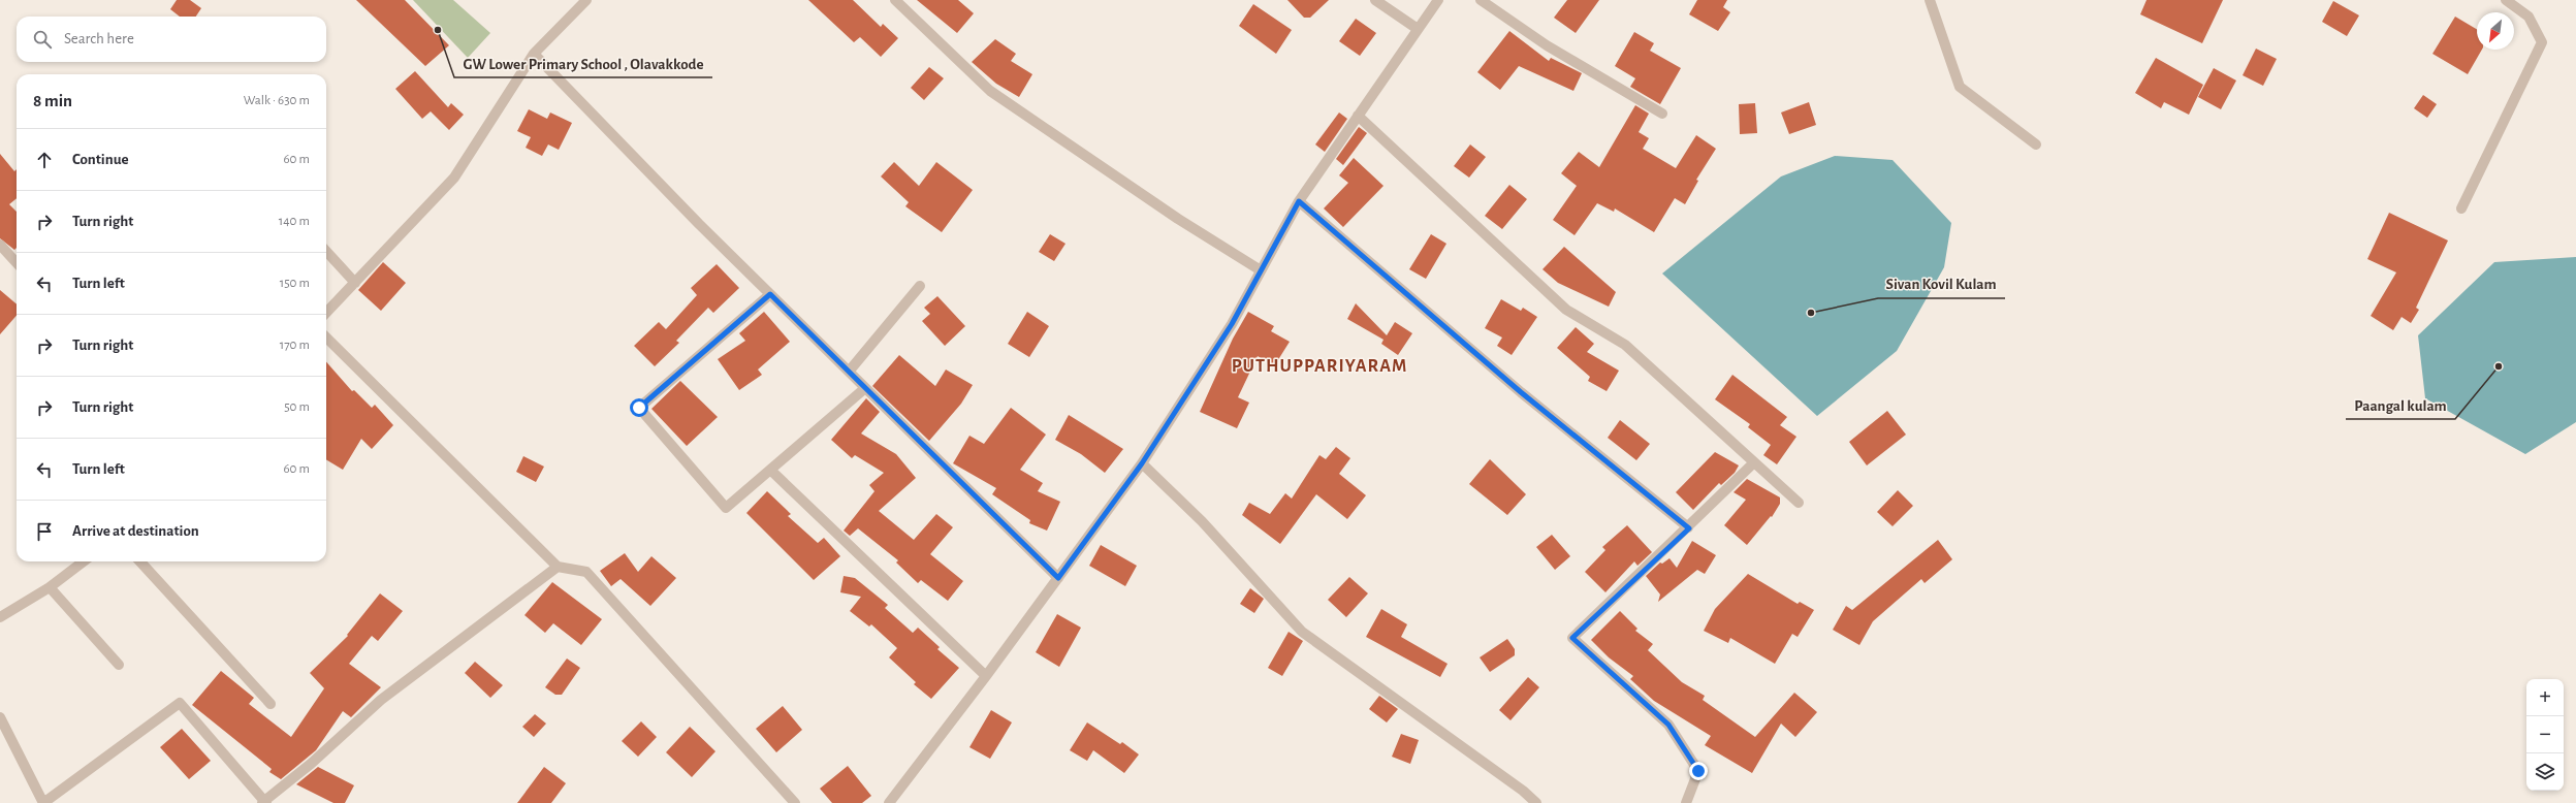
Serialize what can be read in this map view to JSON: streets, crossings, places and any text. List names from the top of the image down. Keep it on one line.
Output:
{"districts":["PUTHUPPARIYARAM"],"places":["GW Lower Primary School , Olavakkode","Sivan Kovil Kulam","Paangal kulam"],"north":"bottom left","page":{"search":"Search here","heading":["8 min","Walk · 630 m"],"list":[["Continue","60 m"],["Turn right","140 m"],["Turn left","150 m"],["Turn right","170 m"],["Turn right","50 m"],["Turn left","60 m"],"Arrive at destination"],"map_buttons":["+","−"]}}
